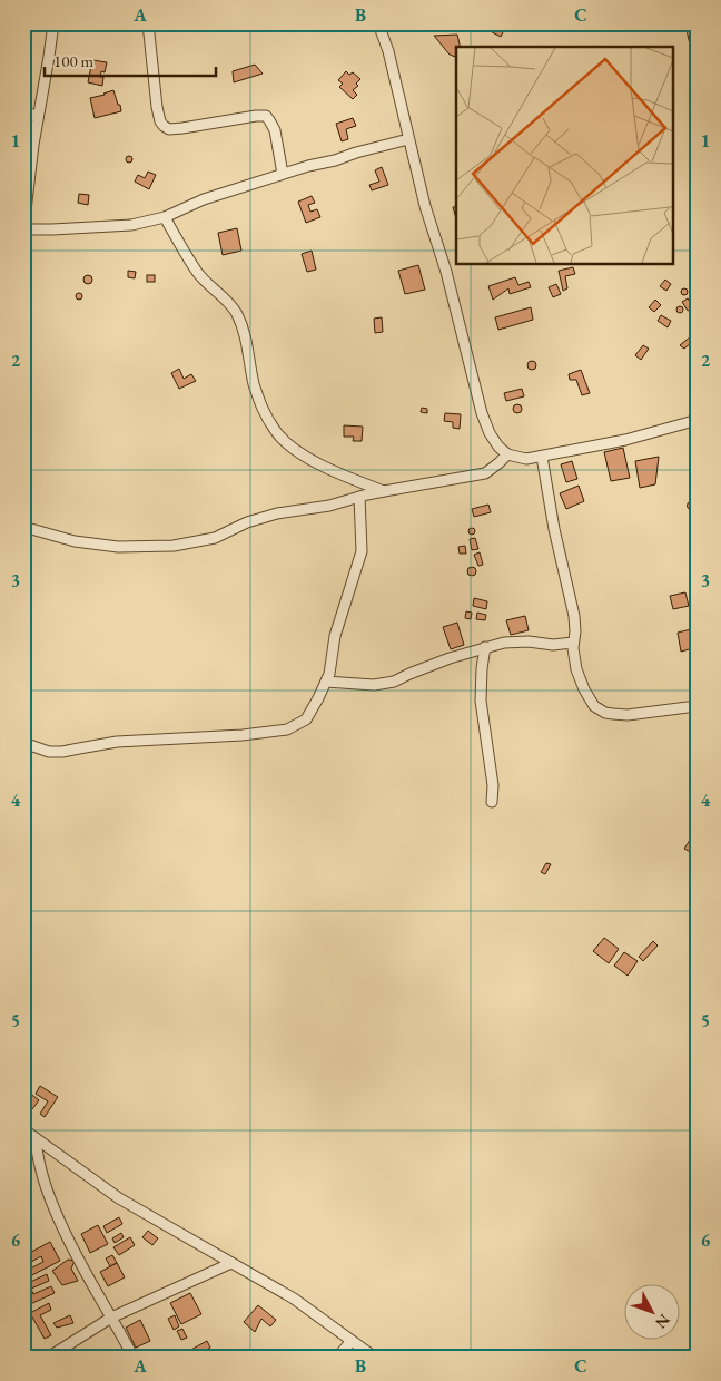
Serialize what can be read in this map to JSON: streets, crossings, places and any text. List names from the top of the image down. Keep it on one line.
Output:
{"scale_bar":"100 m","north":"bottom right","grid":{"columns":["A","B","C"],"rows":["1","2","3","4","5","6"]}}
